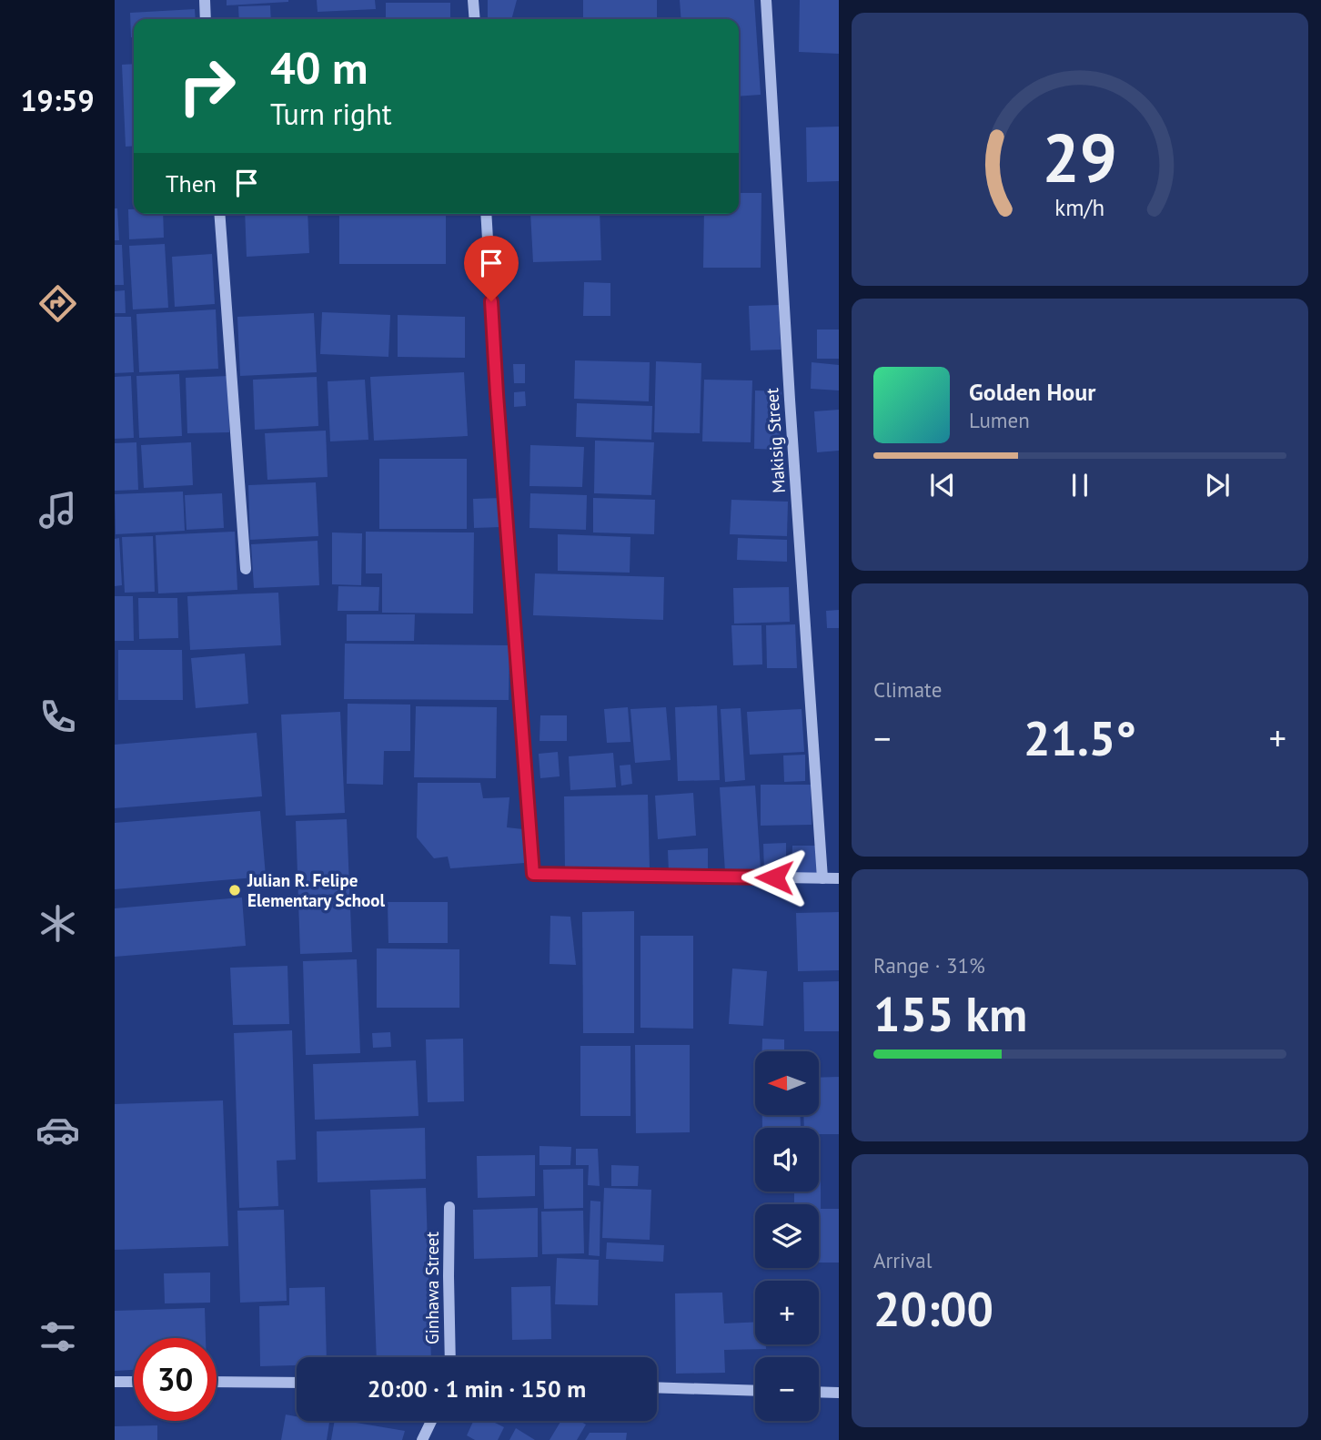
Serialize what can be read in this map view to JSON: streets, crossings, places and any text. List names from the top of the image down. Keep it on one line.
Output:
{"streets":{"street":["Makisig Street","Ginhawa Street"]},"places":["Julian R. Felipe Elementary School"],"north":"left","page":{"tabs":"19:59","turn":["40 m","Turn right"],"then":"Then","song":["Golden Hour","Lumen"],"tile":["Climate",["Range · 31%","155 km"],["Arrival","20:00"]],"heat":["−","21.5°","+"],"map_buttons":["+","−"],"limit":"30","trip":"20:00 · 1 min · 150 m","gauge":["29","km/h"]}}
